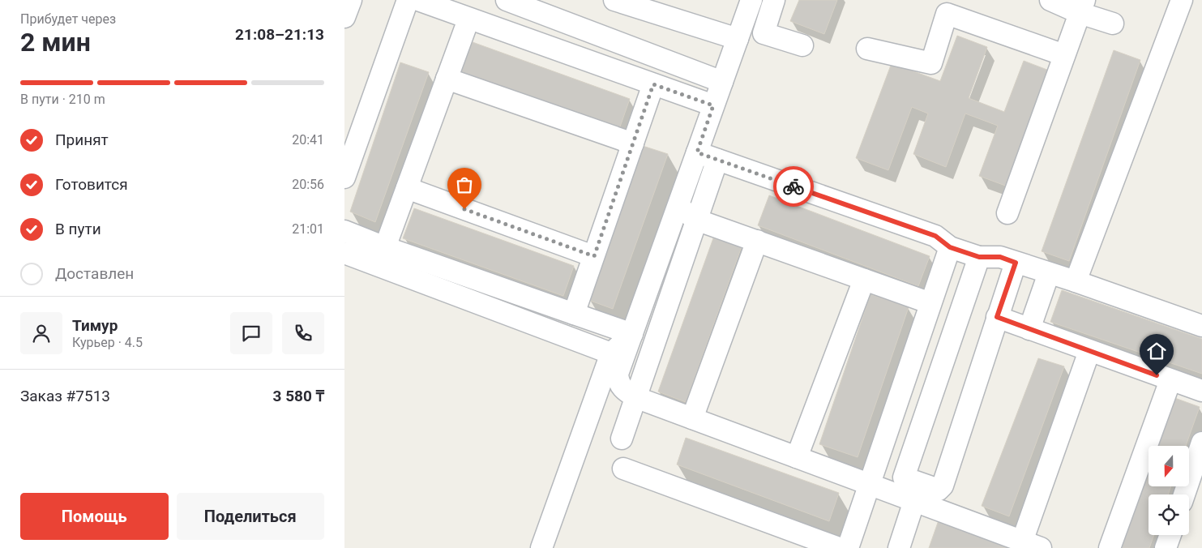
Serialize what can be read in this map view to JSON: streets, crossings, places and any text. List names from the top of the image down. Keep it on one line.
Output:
{"north":"bottom","page":{"heading":["2 мин","Прибудет через","21:08–21:13"],"panel":["Тимур","Курьер · 4.5","Заказ #7513","3 580 ₸"],"bar":"В пути · 210 m","list":[["Принят","20:41"],["Готовится","20:56"],["В пути","21:01"],"Доставлен"],"buttons":["Помощь","Поделиться"]}}
